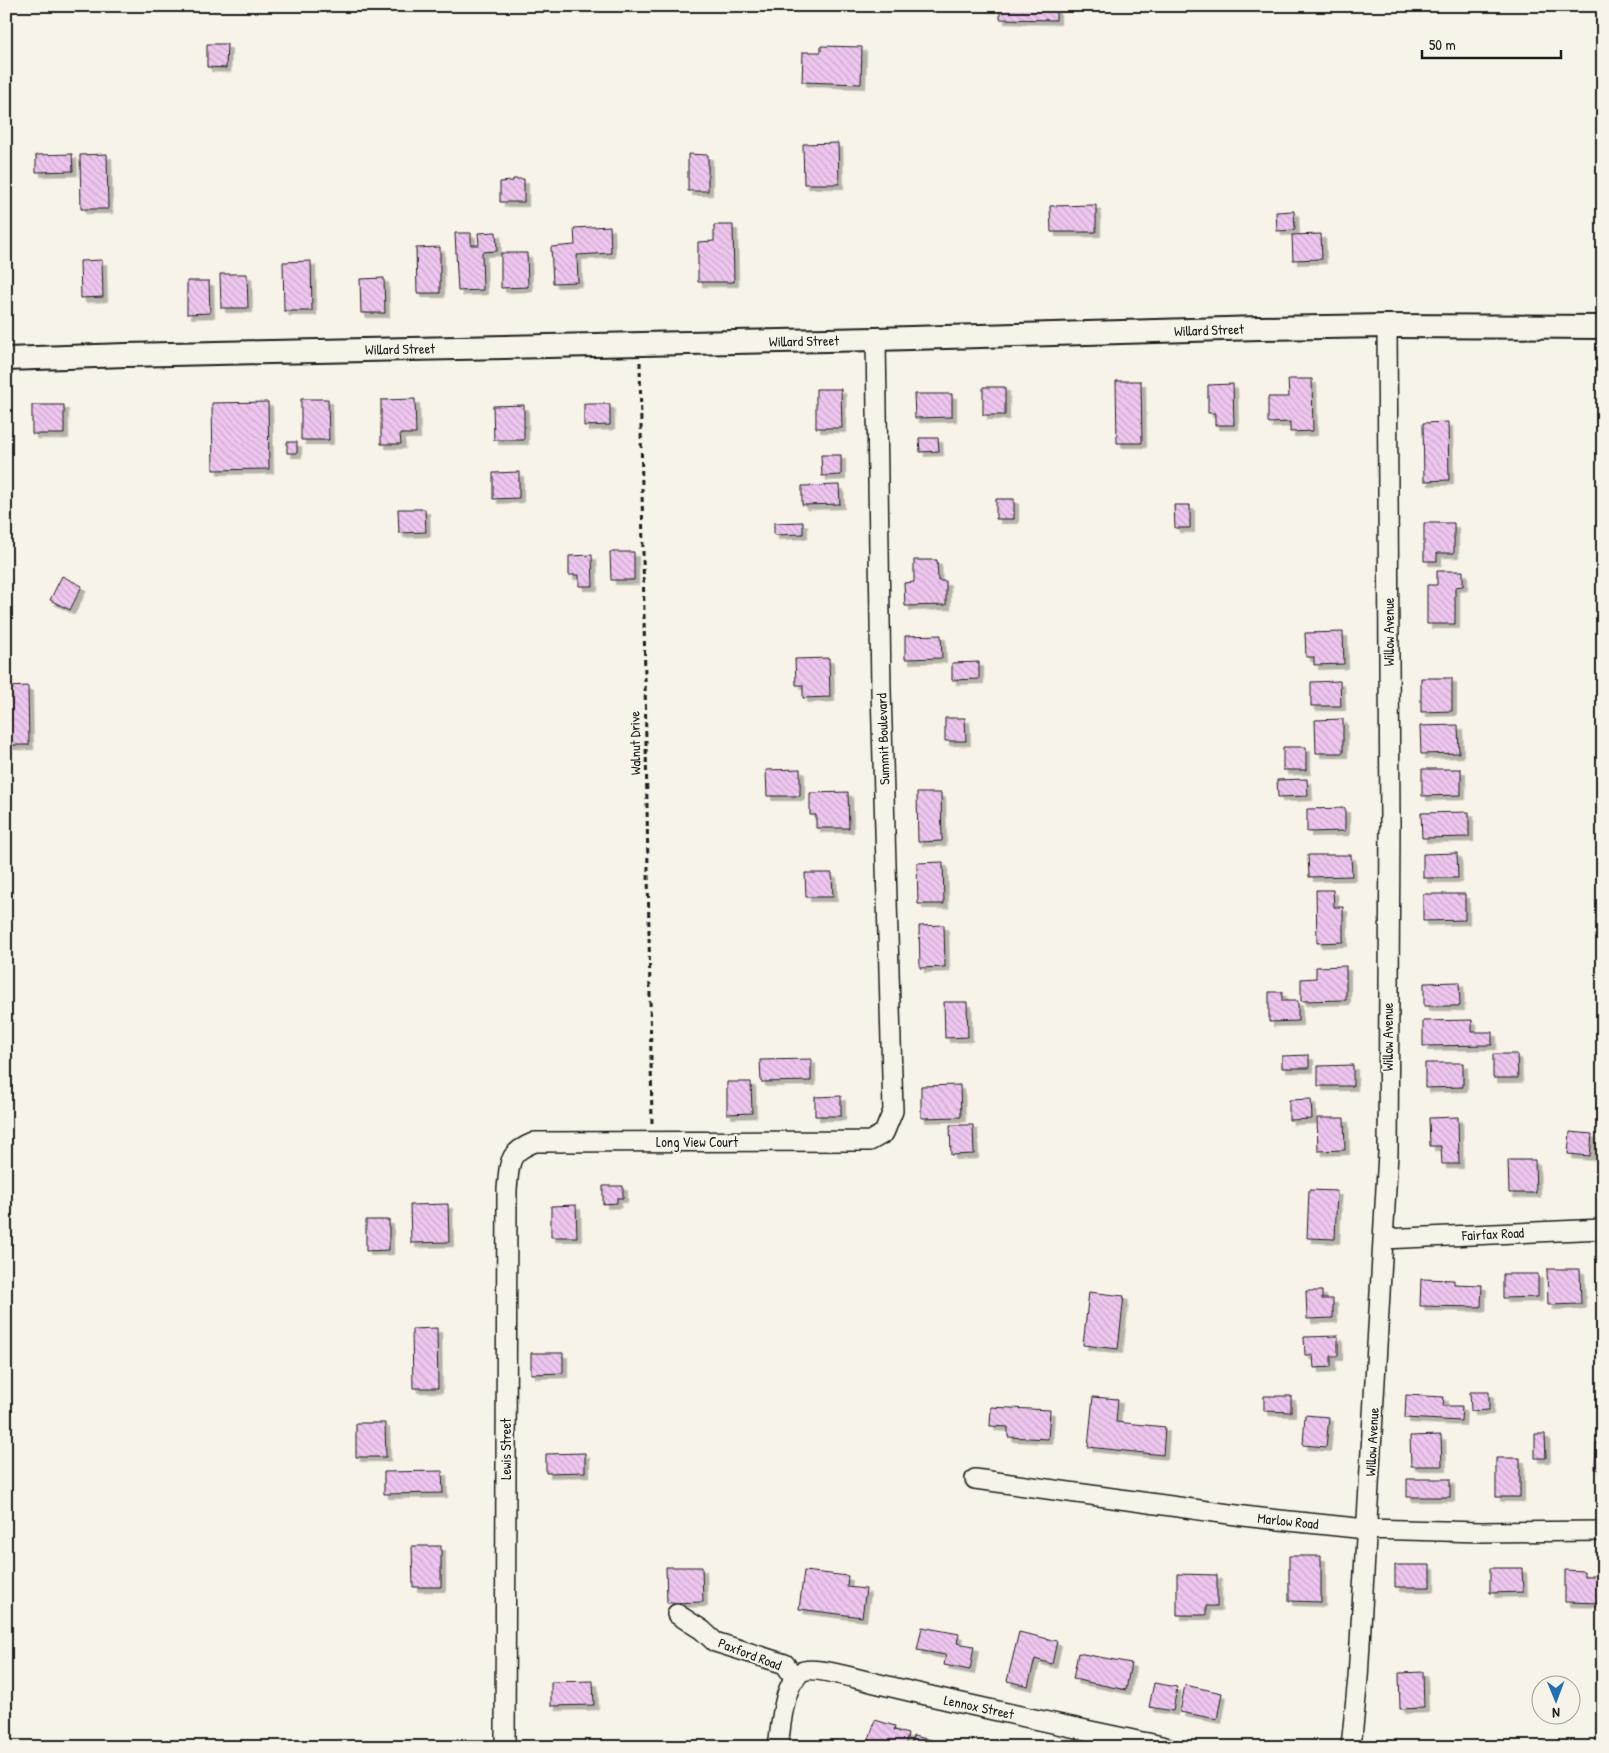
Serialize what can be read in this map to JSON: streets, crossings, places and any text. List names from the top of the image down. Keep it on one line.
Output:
{"streets":{"street":["Willard Street","Willow Avenue","Summit Boulevard","Long View Court","Fairfax Road","Lewis Street","Marlow Road","Paxford Road","Lennox Street"],"path":["Walnut Drive"]},"crossings":[["Willard Street","Willow Avenue"],["Willard Street","Summit Boulevard"],["Willard Street","Walnut Drive"],["Willow Avenue","Fairfax Road"],["Willow Avenue","Marlow Road"],["Summit Boulevard","Long View Court"],["Walnut Drive","Long View Court"],["Long View Court","Lewis Street"],["Paxford Road","Lennox Street"]],"scale_bar":"50 m","north":"bottom"}
